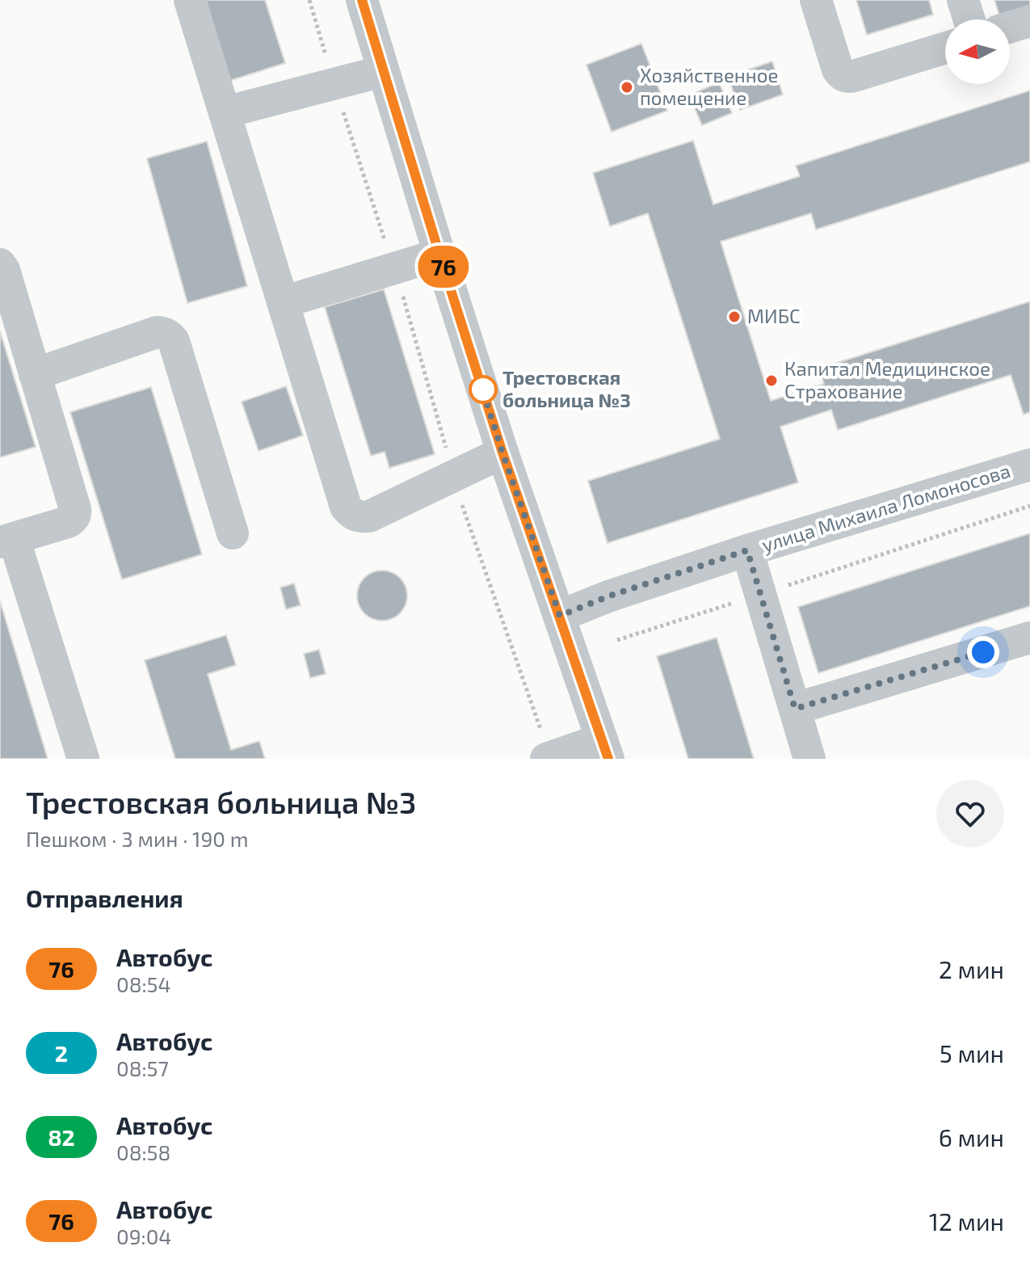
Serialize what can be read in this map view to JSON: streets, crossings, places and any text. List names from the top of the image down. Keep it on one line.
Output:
{"streets":{"street":["улица Михаила Ломоносова"]},"places":["Хозяйственное помещение","МИБС","Капитал Медицинское Страхование","Трестовская больница №3"],"lines":["bus line 76"],"north":"left","page":{"on_map":"76","heading":[["Трестовская больница №3","Пешком · 3 мин · 190 m"],"Отправления"],"list":[{"mark":"76","name":"Автобус","note":"08:54","value":"2 мин"},{"mark":"2","name":"Автобус","note":"08:57","value":"5 мин"},{"mark":"82","name":"Автобус","note":"08:58","value":"6 мин"},{"mark":"76","name":"Автобус","note":"09:04","value":"12 мин"}]}}
